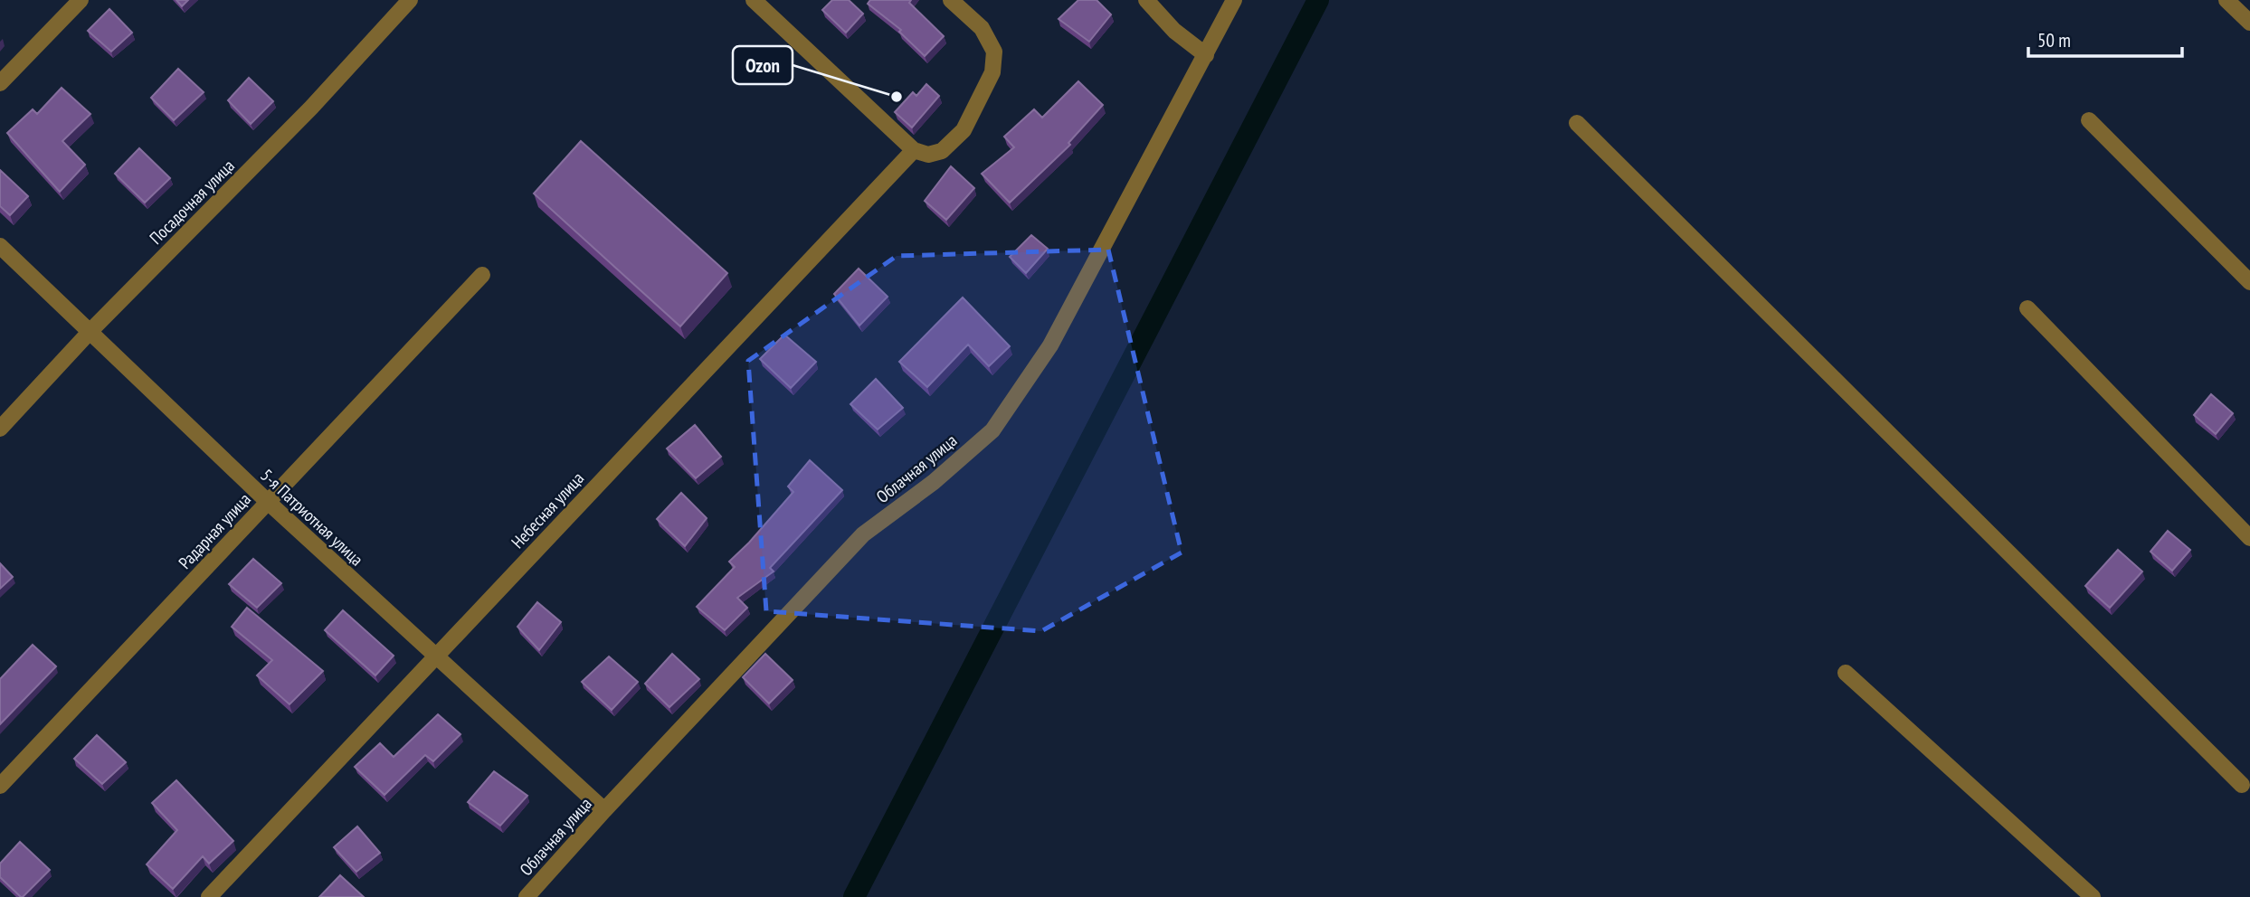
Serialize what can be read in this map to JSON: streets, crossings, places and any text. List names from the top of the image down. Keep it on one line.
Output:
{"streets":{"street":["Посадочная улица","Облачная улица","Небесная улица","5-я Патриотная улица","Радарная улица"]},"crossings":[["Посадочная улица","5-я Патриотная улица"],["Облачная улица","5-я Патриотная улица"],["Небесная улица","5-я Патриотная улица"],["5-я Патриотная улица","Радарная улица"]],"places":["Ozon"],"scale_bar":"50 m"}
